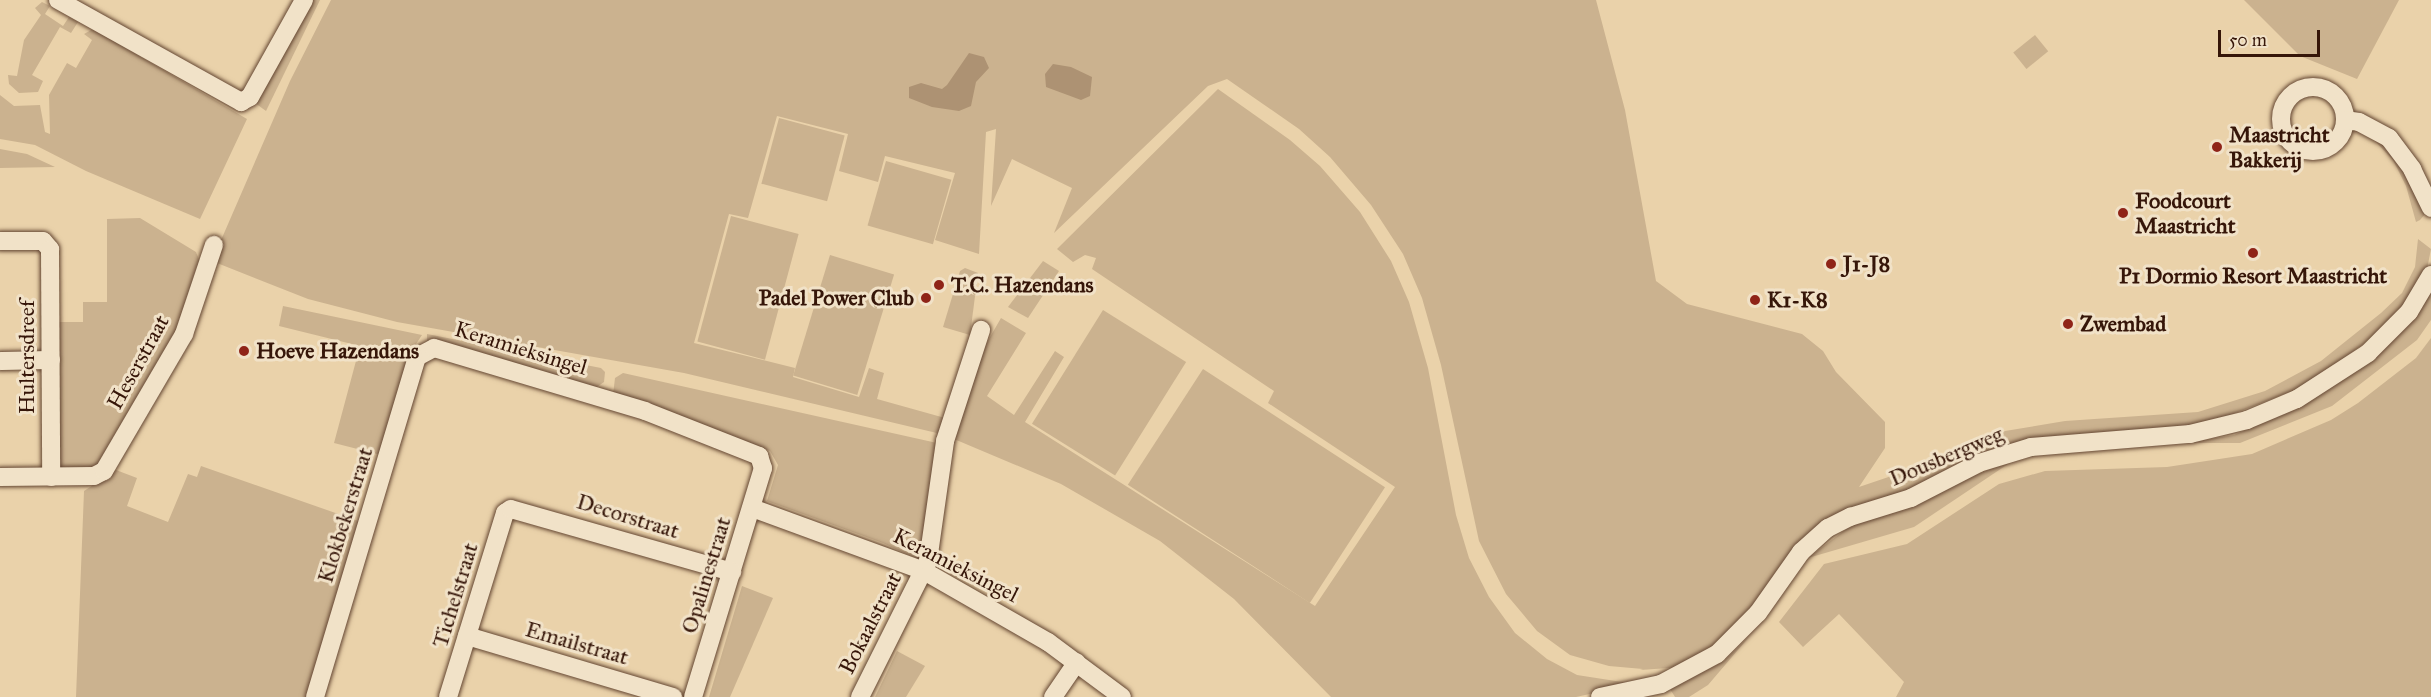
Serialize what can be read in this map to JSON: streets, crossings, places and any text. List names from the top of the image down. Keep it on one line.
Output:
{"streets":{"street":["Keramieksingel","Hultersdreef","Heserstraat","Dousbergweg","Klokbekerstraat","Decorstraat","Opalinestraat","Tichelstraat","Bokaalstraat","Emailstraat"]},"crossings":[["Keramieksingel","Klokbekerstraat"],["Keramieksingel","Opalinestraat"],["Keramieksingel","Bokaalstraat"],["Hultersdreef","Heserstraat"],["Decorstraat","Opalinestraat"],["Decorstraat","Tichelstraat"],["Tichelstraat","Emailstraat"]],"places":["Maastricht Bakkerij","Foodcourt Maastricht","P1 Dormio Resort Maastricht","J1-J8","T.C. Hazendans","Padel Power Club","K1-K8","Zwembad","Hoeve Hazendans"],"scale_bar":"50 m"}
